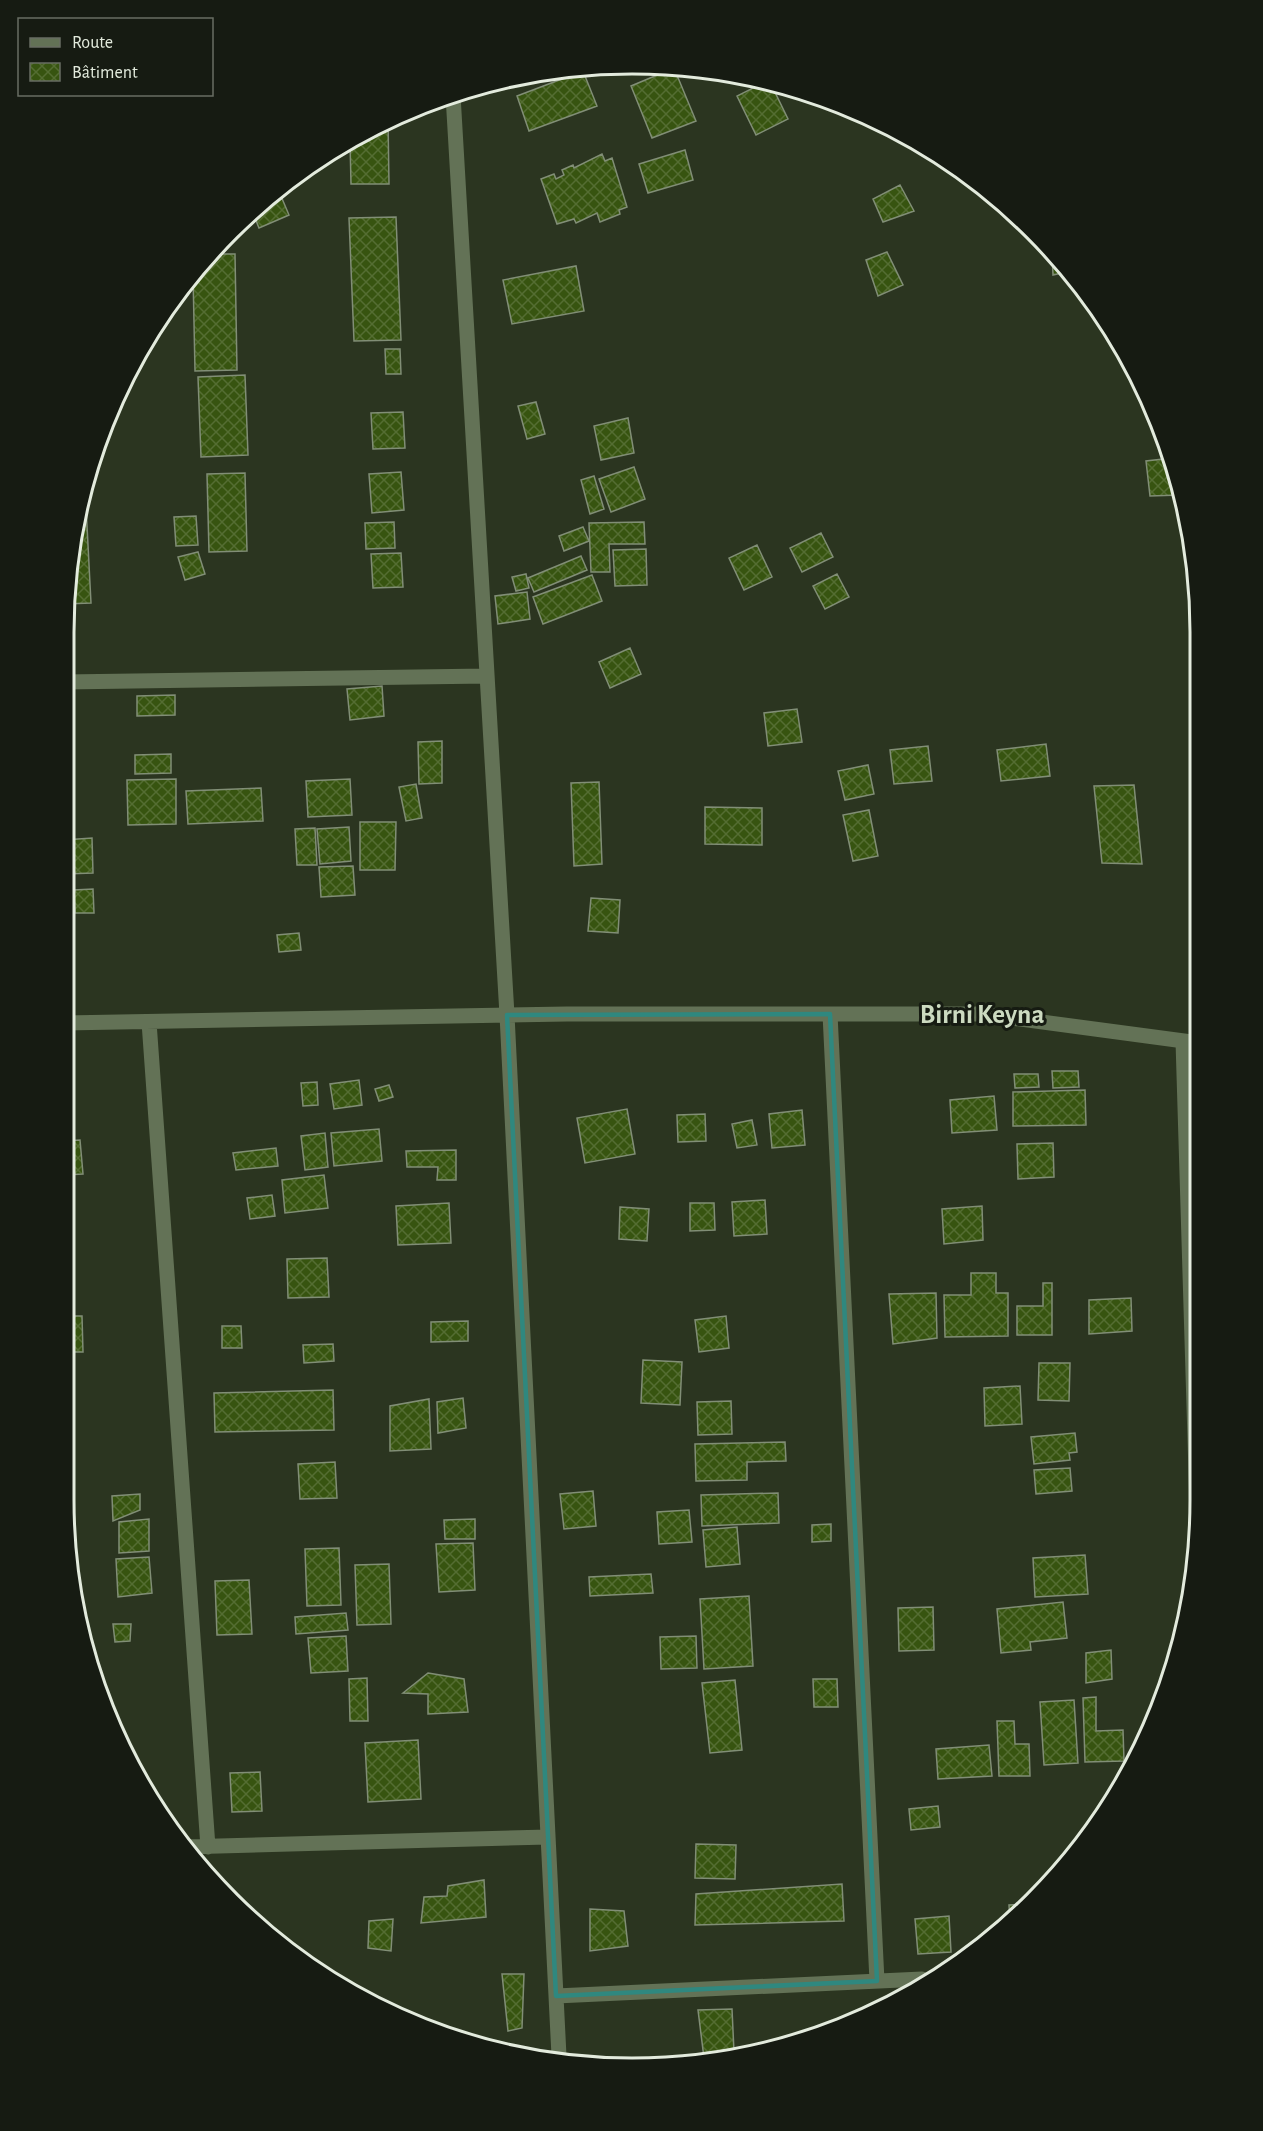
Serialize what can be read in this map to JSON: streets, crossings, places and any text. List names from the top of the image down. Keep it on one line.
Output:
{"districts":["Birni Keyna"],"legend":["Route","Bâtiment"]}
